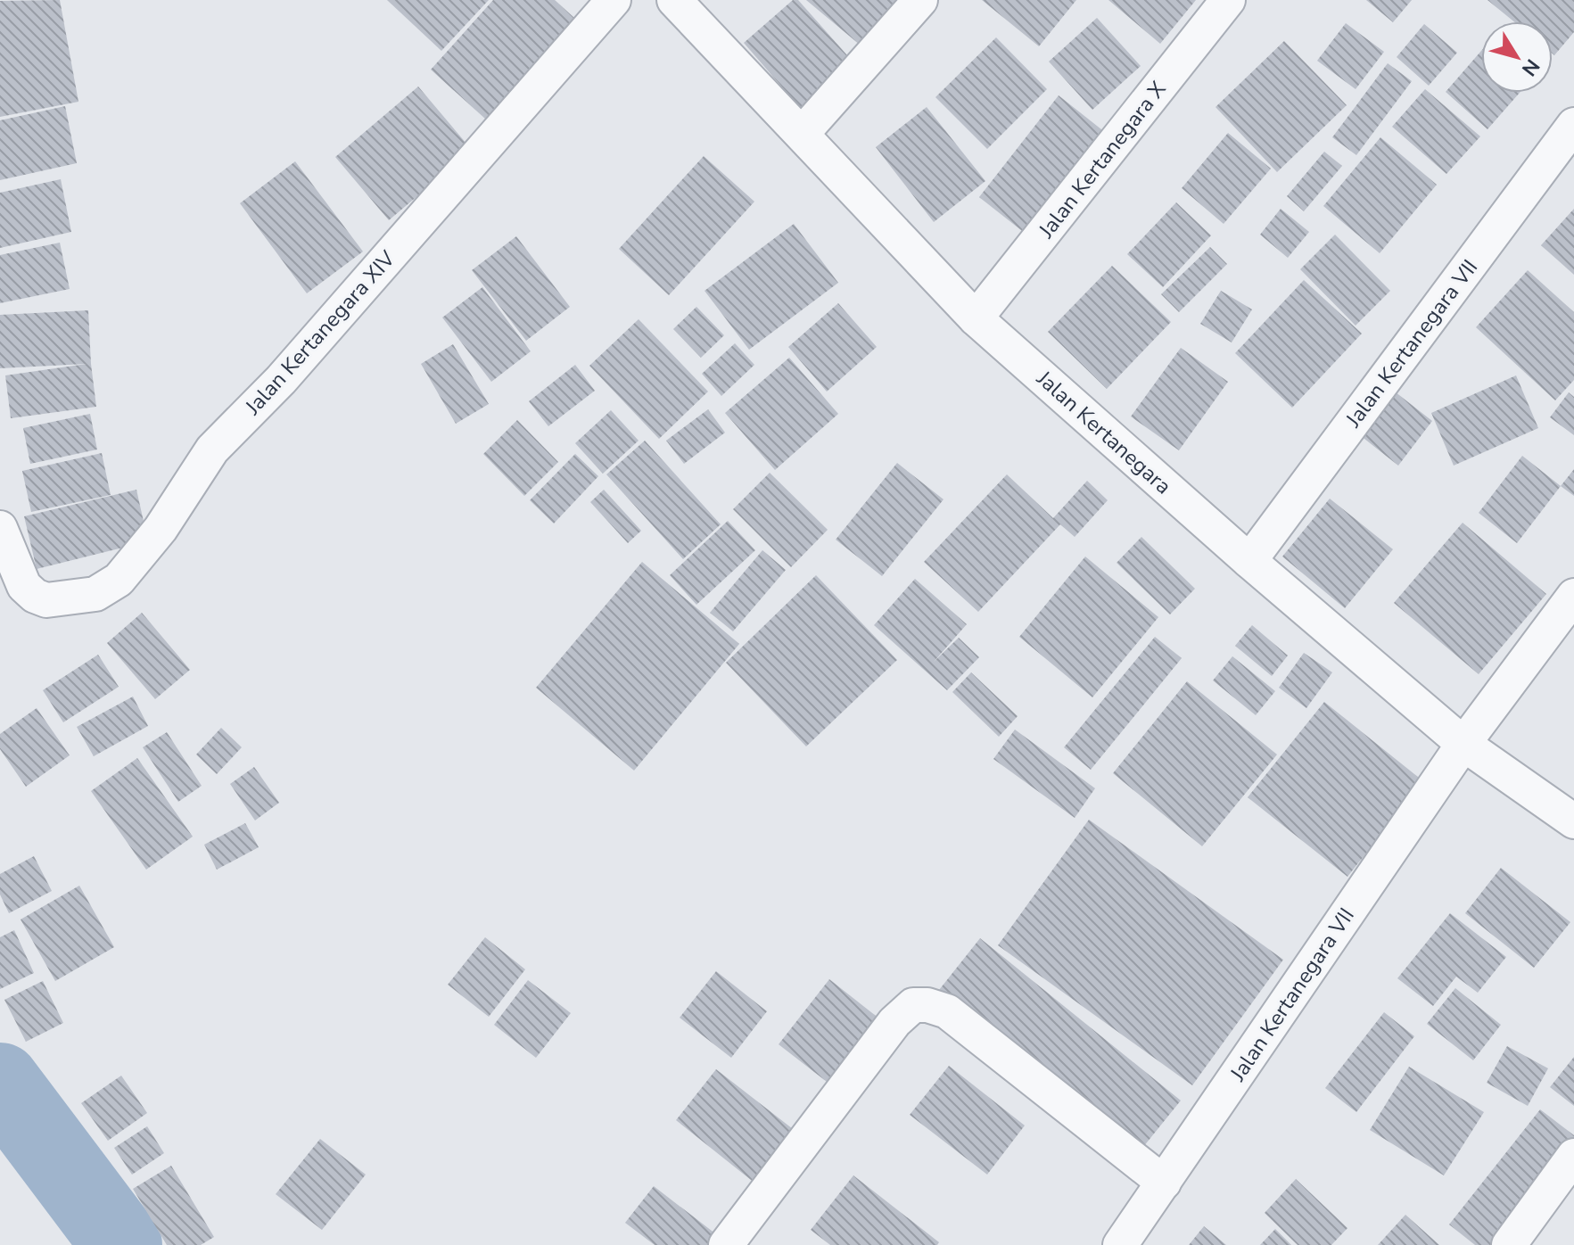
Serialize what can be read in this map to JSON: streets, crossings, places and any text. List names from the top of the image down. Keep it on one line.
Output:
{"streets":{"street":["Jalan Kertanegara X","Jalan Kertanegara XIV","Jalan Kertanegara VII","Jalan Kertanegara"]},"crossings":[["Jalan Kertanegara X","Jalan Kertanegara"],["Jalan Kertanegara VII","Jalan Kertanegara"]],"north":"bottom right"}
